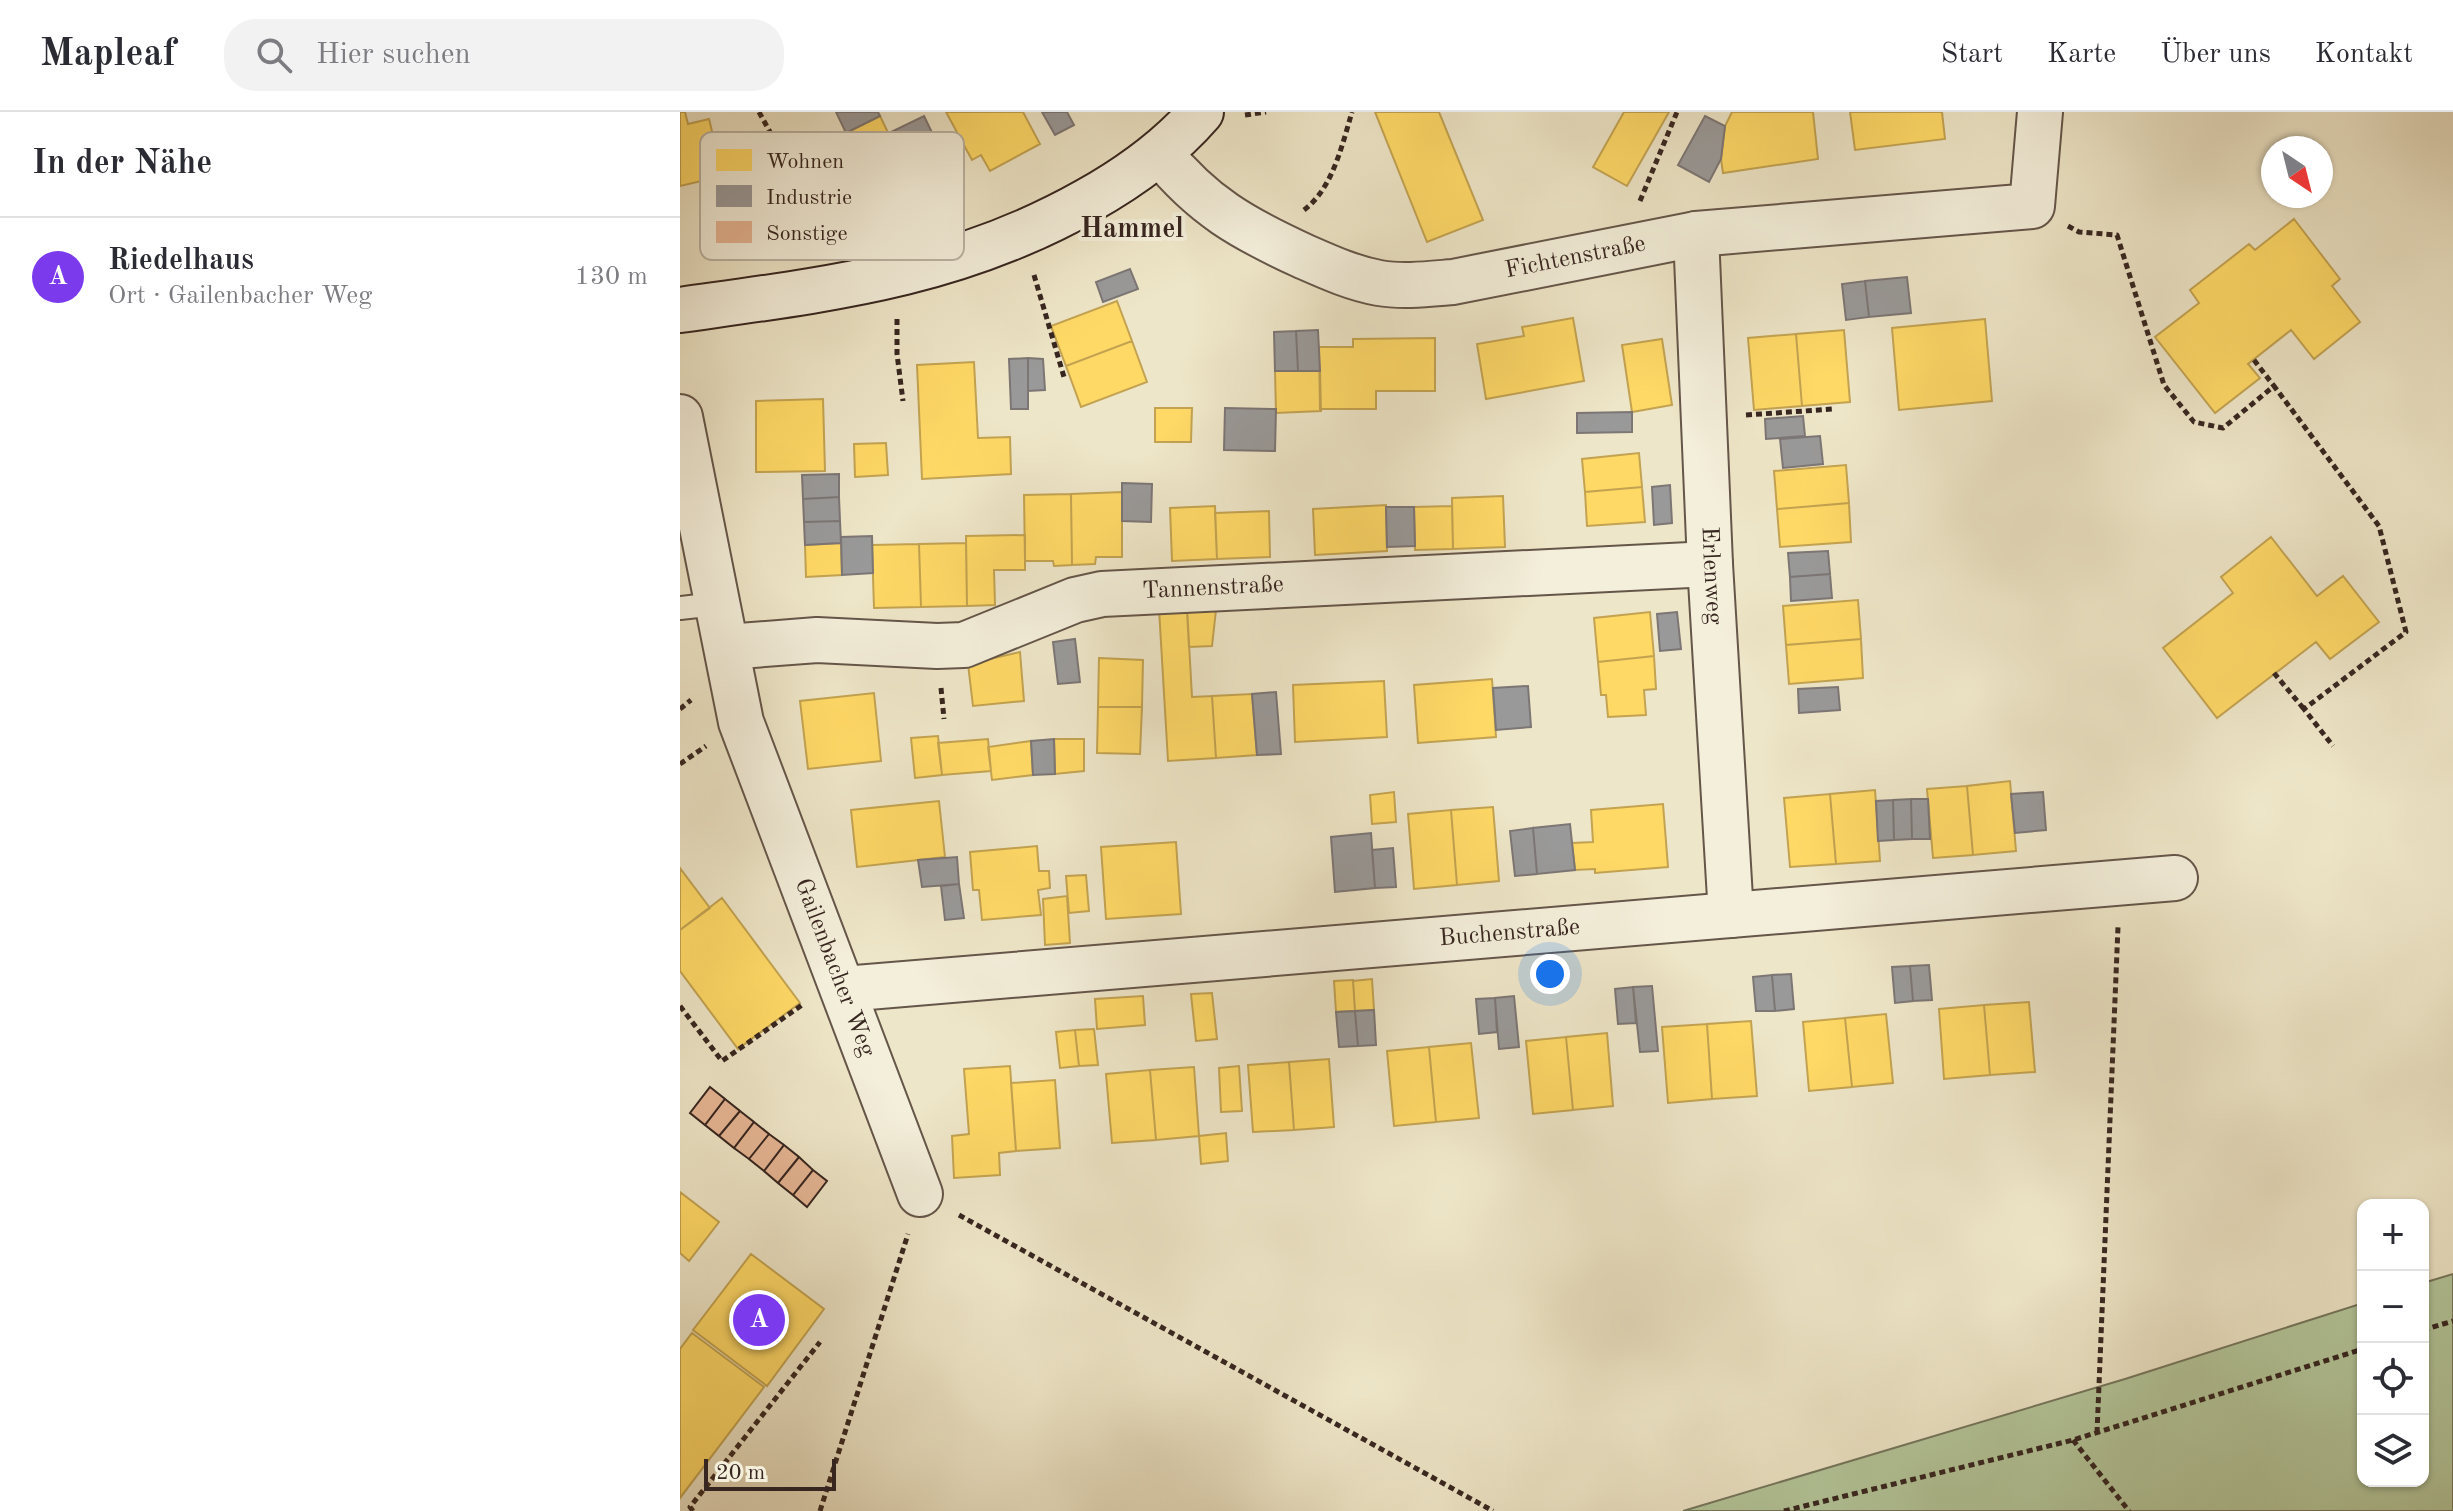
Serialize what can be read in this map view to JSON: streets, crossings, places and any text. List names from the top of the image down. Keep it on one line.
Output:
{"streets":{"street":["Fichtenstraße","Erlenweg","Tannenstraße","Buchenstraße","Gailenbacher Weg"]},"crossings":[["Fichtenstraße","Erlenweg"],["Erlenweg","Tannenstraße"],["Erlenweg","Buchenstraße"],["Tannenstraße","Gailenbacher Weg"],["Buchenstraße","Gailenbacher Weg"]],"districts":["Hammel"],"legend":["Wohnen","Industrie","Sonstige"],"scale_bar":"20 m","north":"bottom right","page":{"header":"Mapleaf","search":"Hier suchen","nav":["Start","Karte","Über uns","Kontakt"],"heading":"In der Nähe","list":[{"mark":"A","name":"Riedelhaus","note":"Ort · Gailenbacher Weg","value":"130 m"}],"map_buttons":["+","−"],"pins":"A","scale":"20 m"}}
